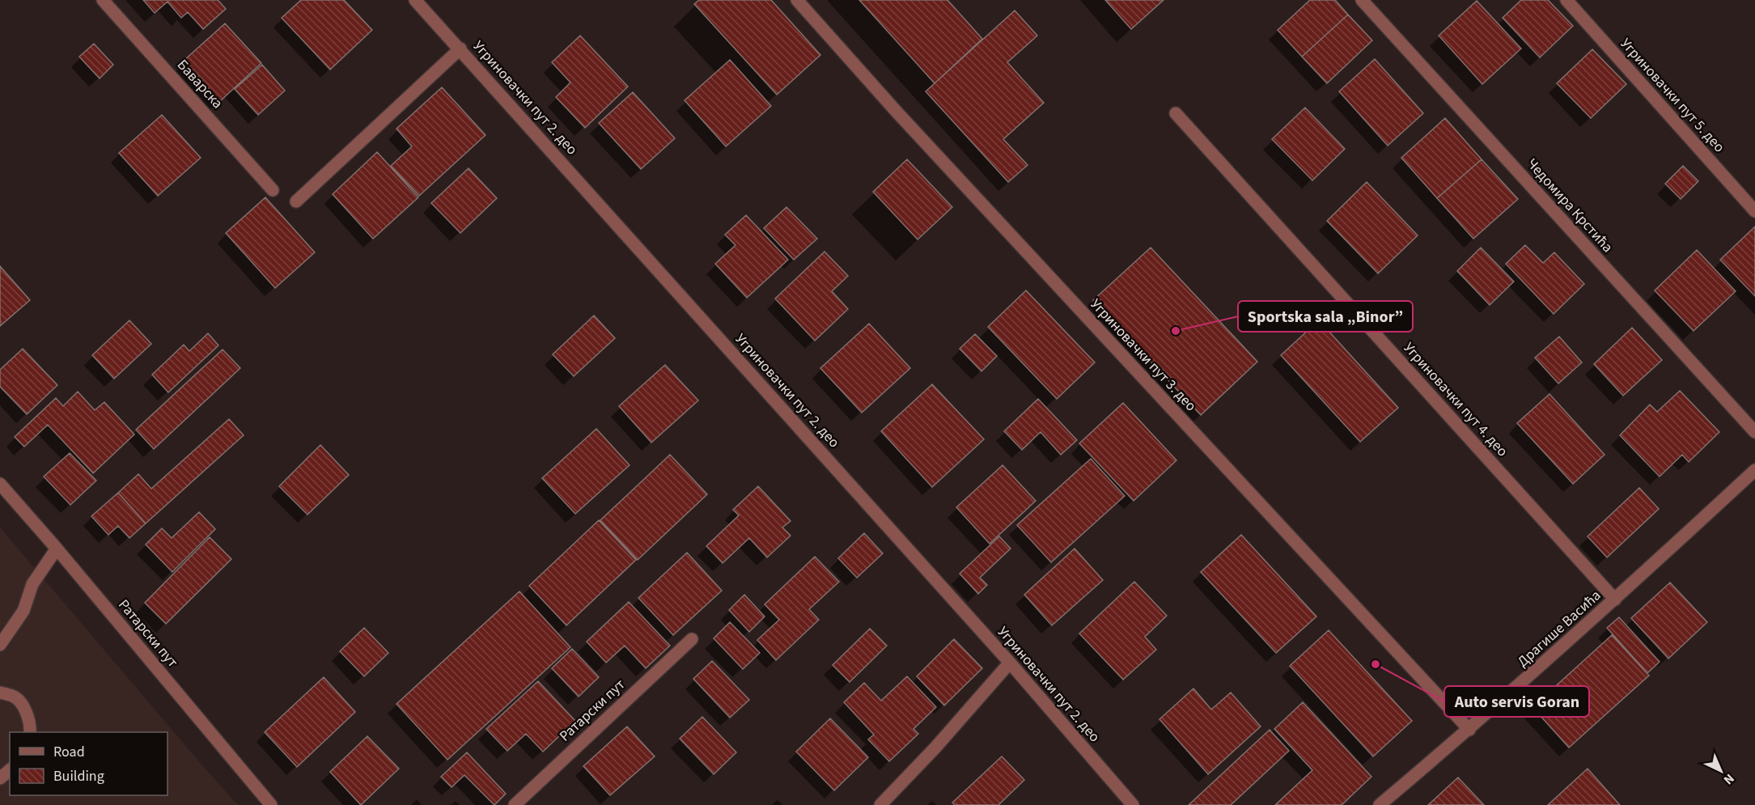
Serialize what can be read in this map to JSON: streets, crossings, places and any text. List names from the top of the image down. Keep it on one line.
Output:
{"streets":{"street":["Баварска","Угриновачки пут 5. део","Угриновачки пут 2. део","Чедомира Крстића","Угриновачки пут 3. део","Угриновачки пут 4. део","Драгише Васића","Ратарски пут"]},"crossings":[["Угриновачки пут 3. део","Драгише Васића"],["Угриновачки пут 4. део","Драгише Васића"]],"places":["Sportska sala „Binor”","Auto servis Goran"],"legend":["Road","Building"],"north":"bottom right"}
